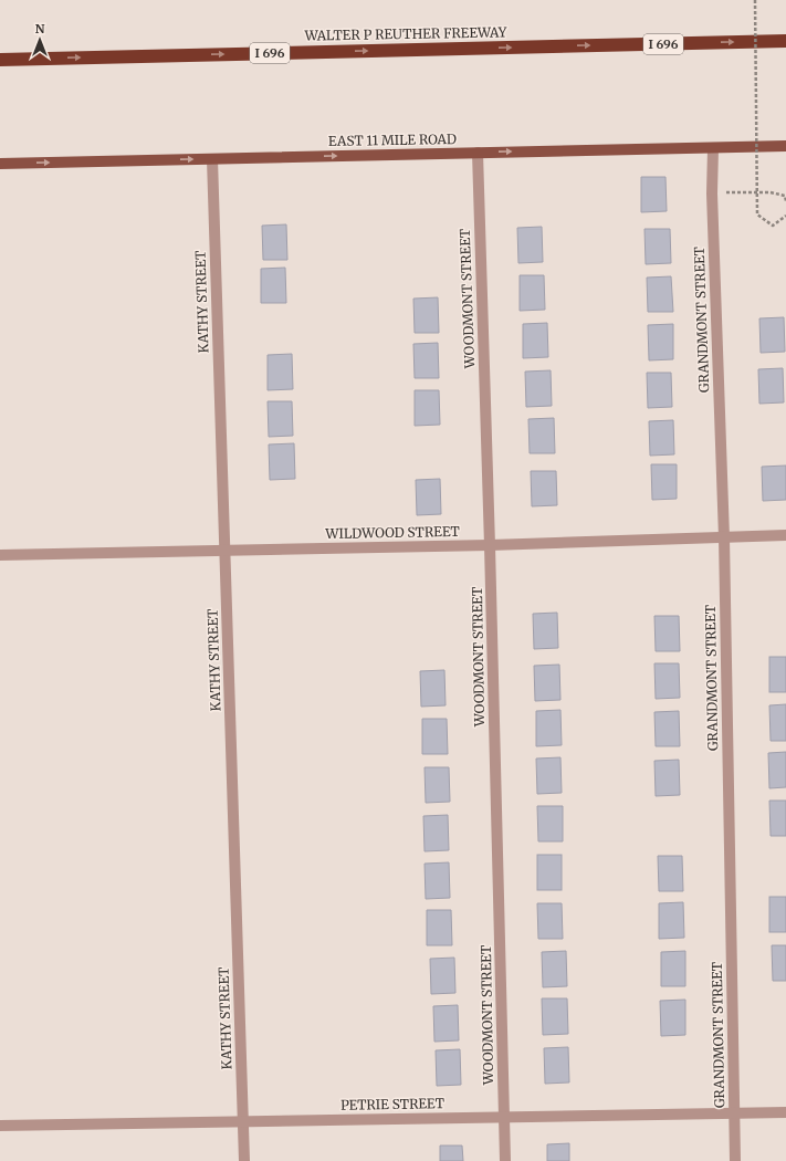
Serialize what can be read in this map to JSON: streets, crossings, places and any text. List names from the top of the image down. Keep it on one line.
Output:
{"streets":{"highway":["WALTER P REUTHER FREEWAY","I 696"],"main road":["EAST 11 MILE ROAD"],"street":["WOODMONT STREET","KATHY STREET","GRANDMONT STREET","WILDWOOD STREET","PETRIE STREET"]},"crossings":[["EAST 11 MILE ROAD","WOODMONT STREET"],["EAST 11 MILE ROAD","KATHY STREET"],["EAST 11 MILE ROAD","GRANDMONT STREET"],["WOODMONT STREET","WILDWOOD STREET"],["WOODMONT STREET","PETRIE STREET"],["KATHY STREET","WILDWOOD STREET"],["KATHY STREET","PETRIE STREET"],["GRANDMONT STREET","WILDWOOD STREET"],["GRANDMONT STREET","PETRIE STREET"]],"one_way":["WALTER P REUTHER FREEWAY","EAST 11 MILE ROAD"],"north":"top"}
